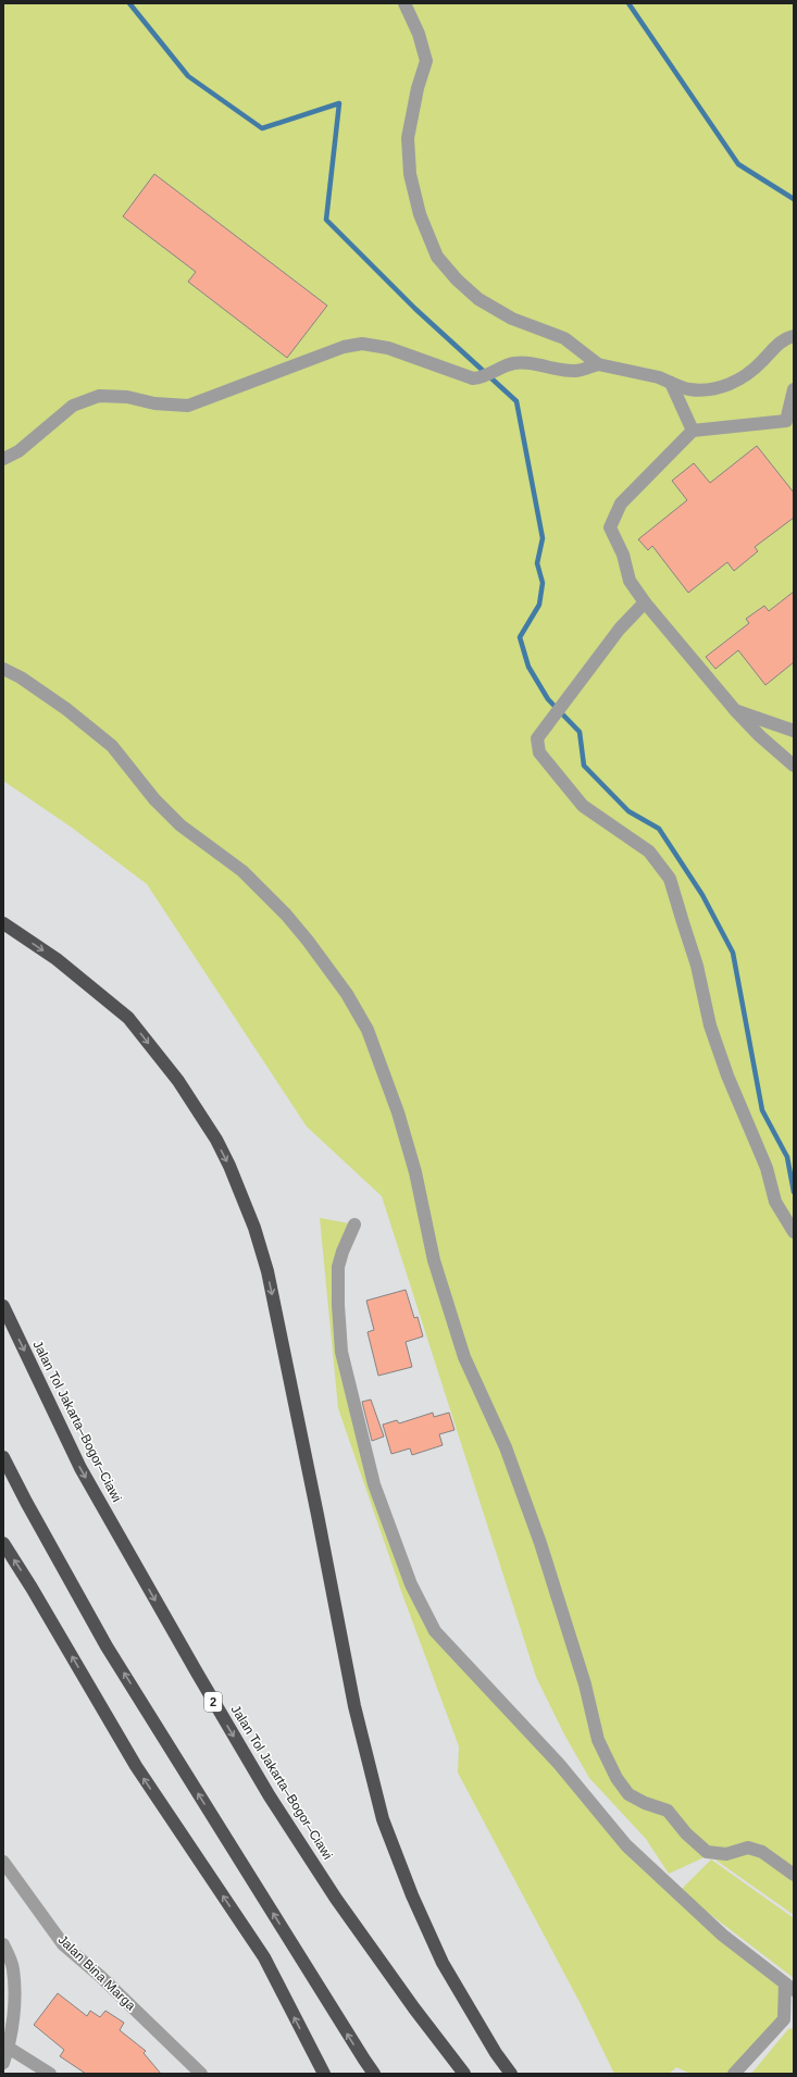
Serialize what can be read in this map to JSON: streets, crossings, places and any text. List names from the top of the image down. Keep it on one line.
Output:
{"streets":{"highway":["Jalan Tol Jakarta–Bogor–Ciawi","2"],"street":["Jalan Bina Marga"]}}
